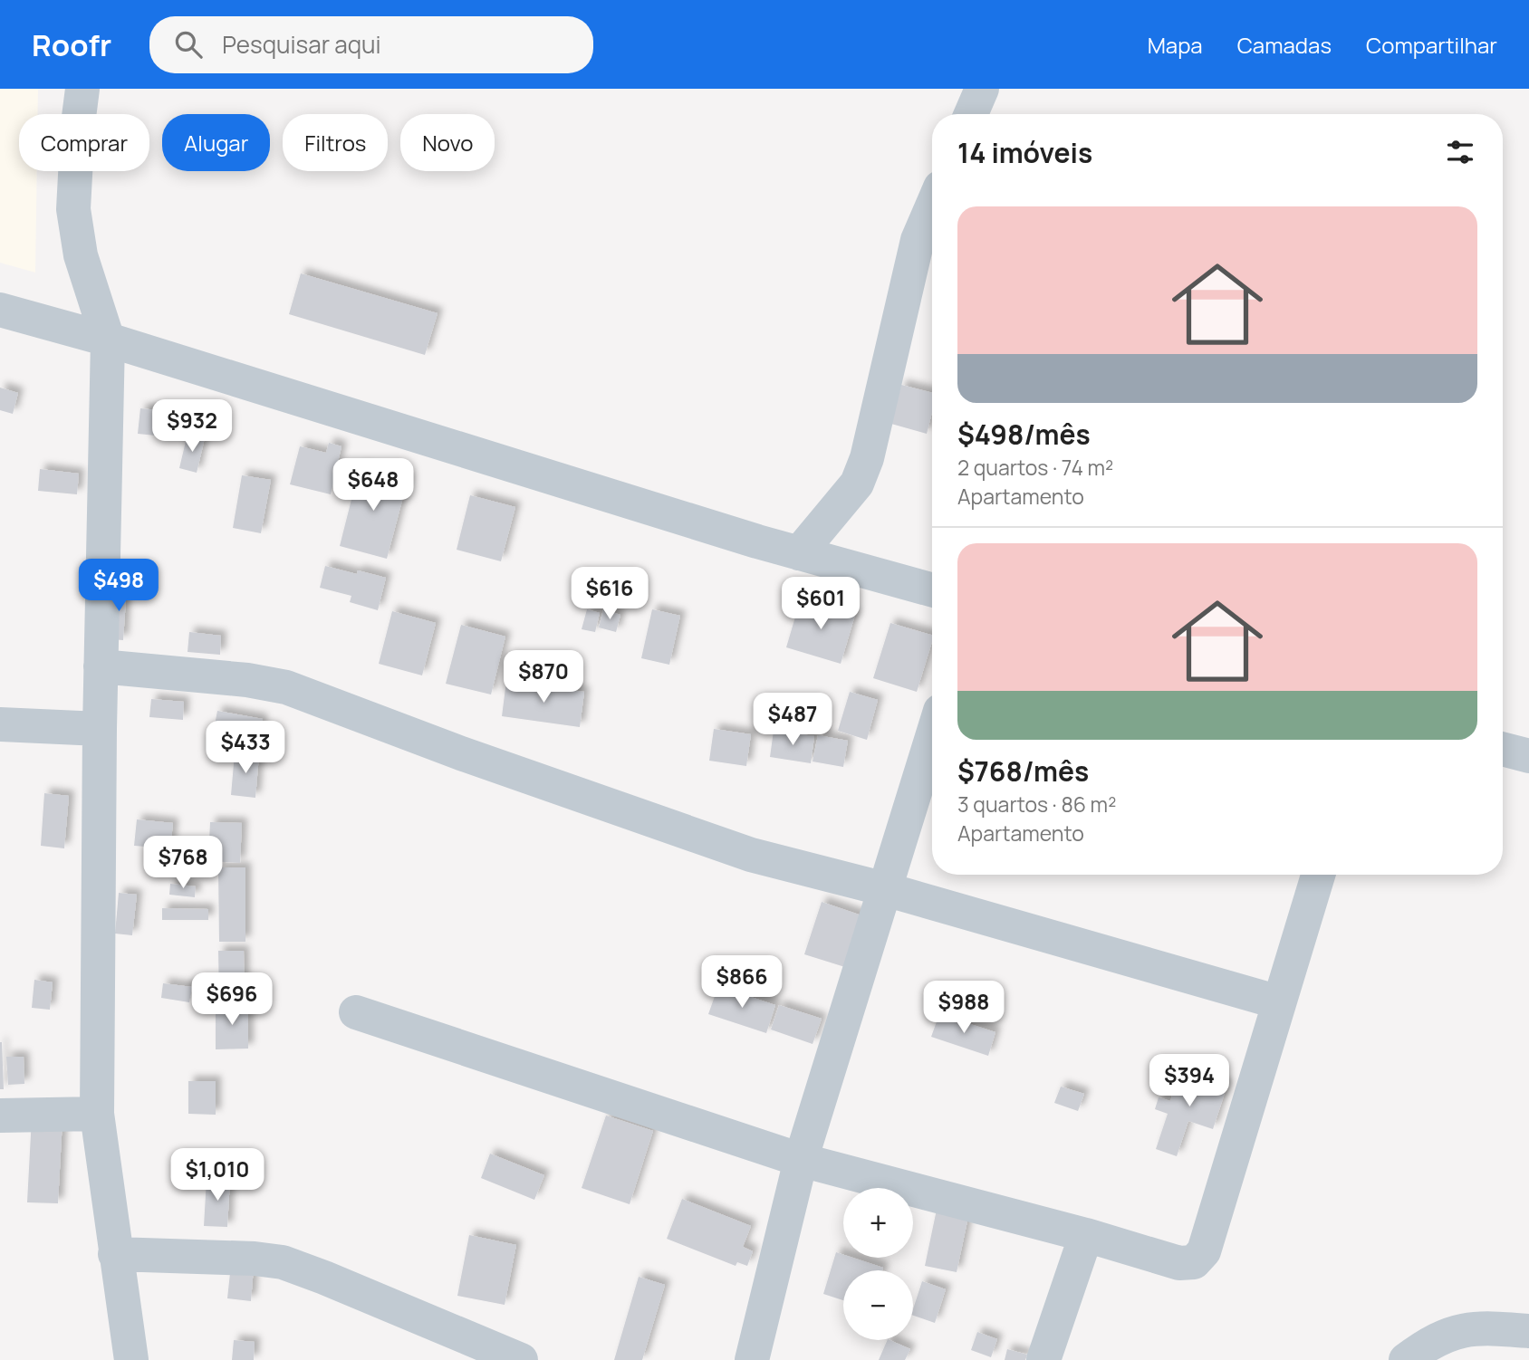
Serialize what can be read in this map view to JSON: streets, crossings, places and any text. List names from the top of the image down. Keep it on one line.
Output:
{"page":{"header":"Roofr","search":"Pesquisar aqui","nav":["Mapa","Camadas","Compartilhar"],"chip":["Comprar","Alugar","Filtros","Novo"],"heading":"14 imóveis","list":[{"name":"$498/mês","note":"2 quartos · 74 m² · Apartamento"},{"name":"$768/mês","note":"3 quartos · 86 m² · Apartamento"}],"price":["$932","$648","$498","$616","$601","$870","$487","$433","$768","$866","$696","$988","$394","$1,010"],"map_buttons":["+","−"]}}
